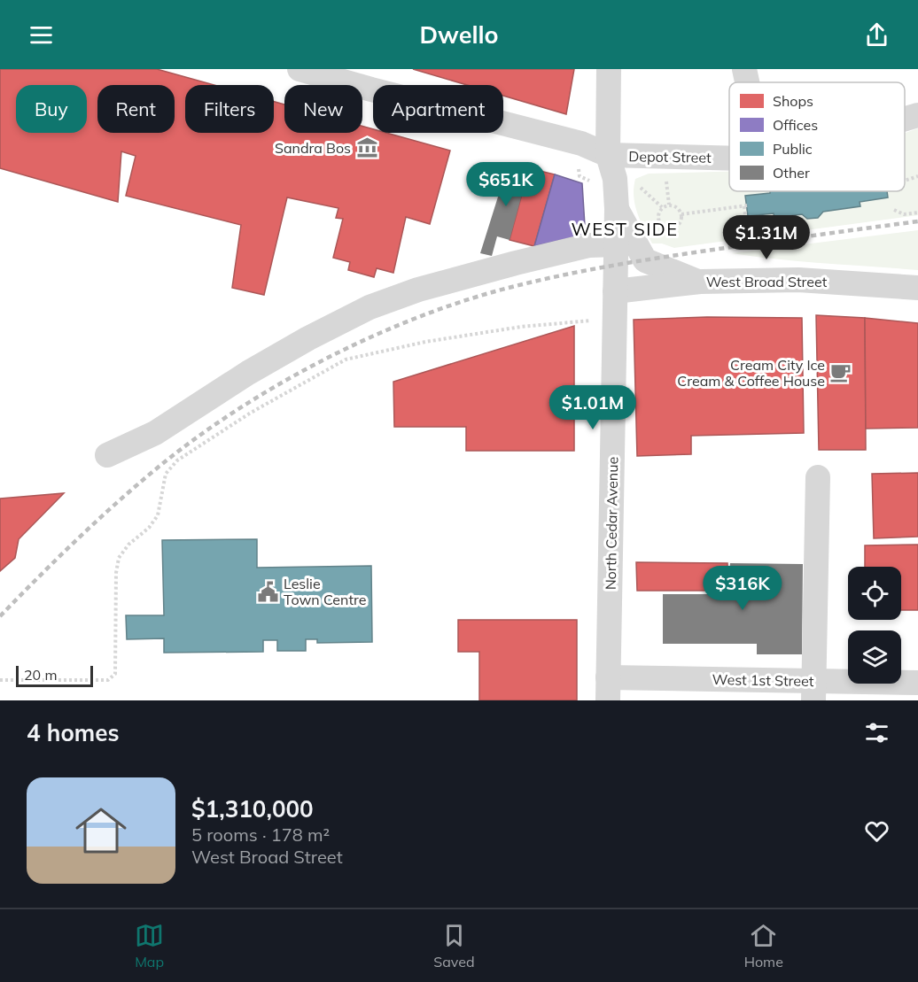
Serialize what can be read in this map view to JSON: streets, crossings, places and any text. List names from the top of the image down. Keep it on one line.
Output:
{"streets":{"street":["Depot Street","West Broad Street","North Cedar Avenue","West 1st Street"]},"crossings":[["Depot Street","North Cedar Avenue"],["West Broad Street","North Cedar Avenue"],["North Cedar Avenue","West 1st Street"]],"districts":["WEST SIDE"],"places":{"museum":["Sandra Bos"],"cafe":["Cream City Ice Cream & Coffee House"],"public building":["Leslie Town Centre"]},"legend":["Shops","Offices","Public","Other"],"scale_bar":"20 m","page":{"header":"Dwello","chip":["Buy","Rent","Filters","New","Apartment"],"price":["$651K","$1.31M","$1.01M","$316K"],"scale":"20 m","heading":"4 homes","list":[{"name":"$1,310,000","note":"5 rooms · 178 m² · West Broad Street"}],"tabs":["Map","Saved","Home"]}}
